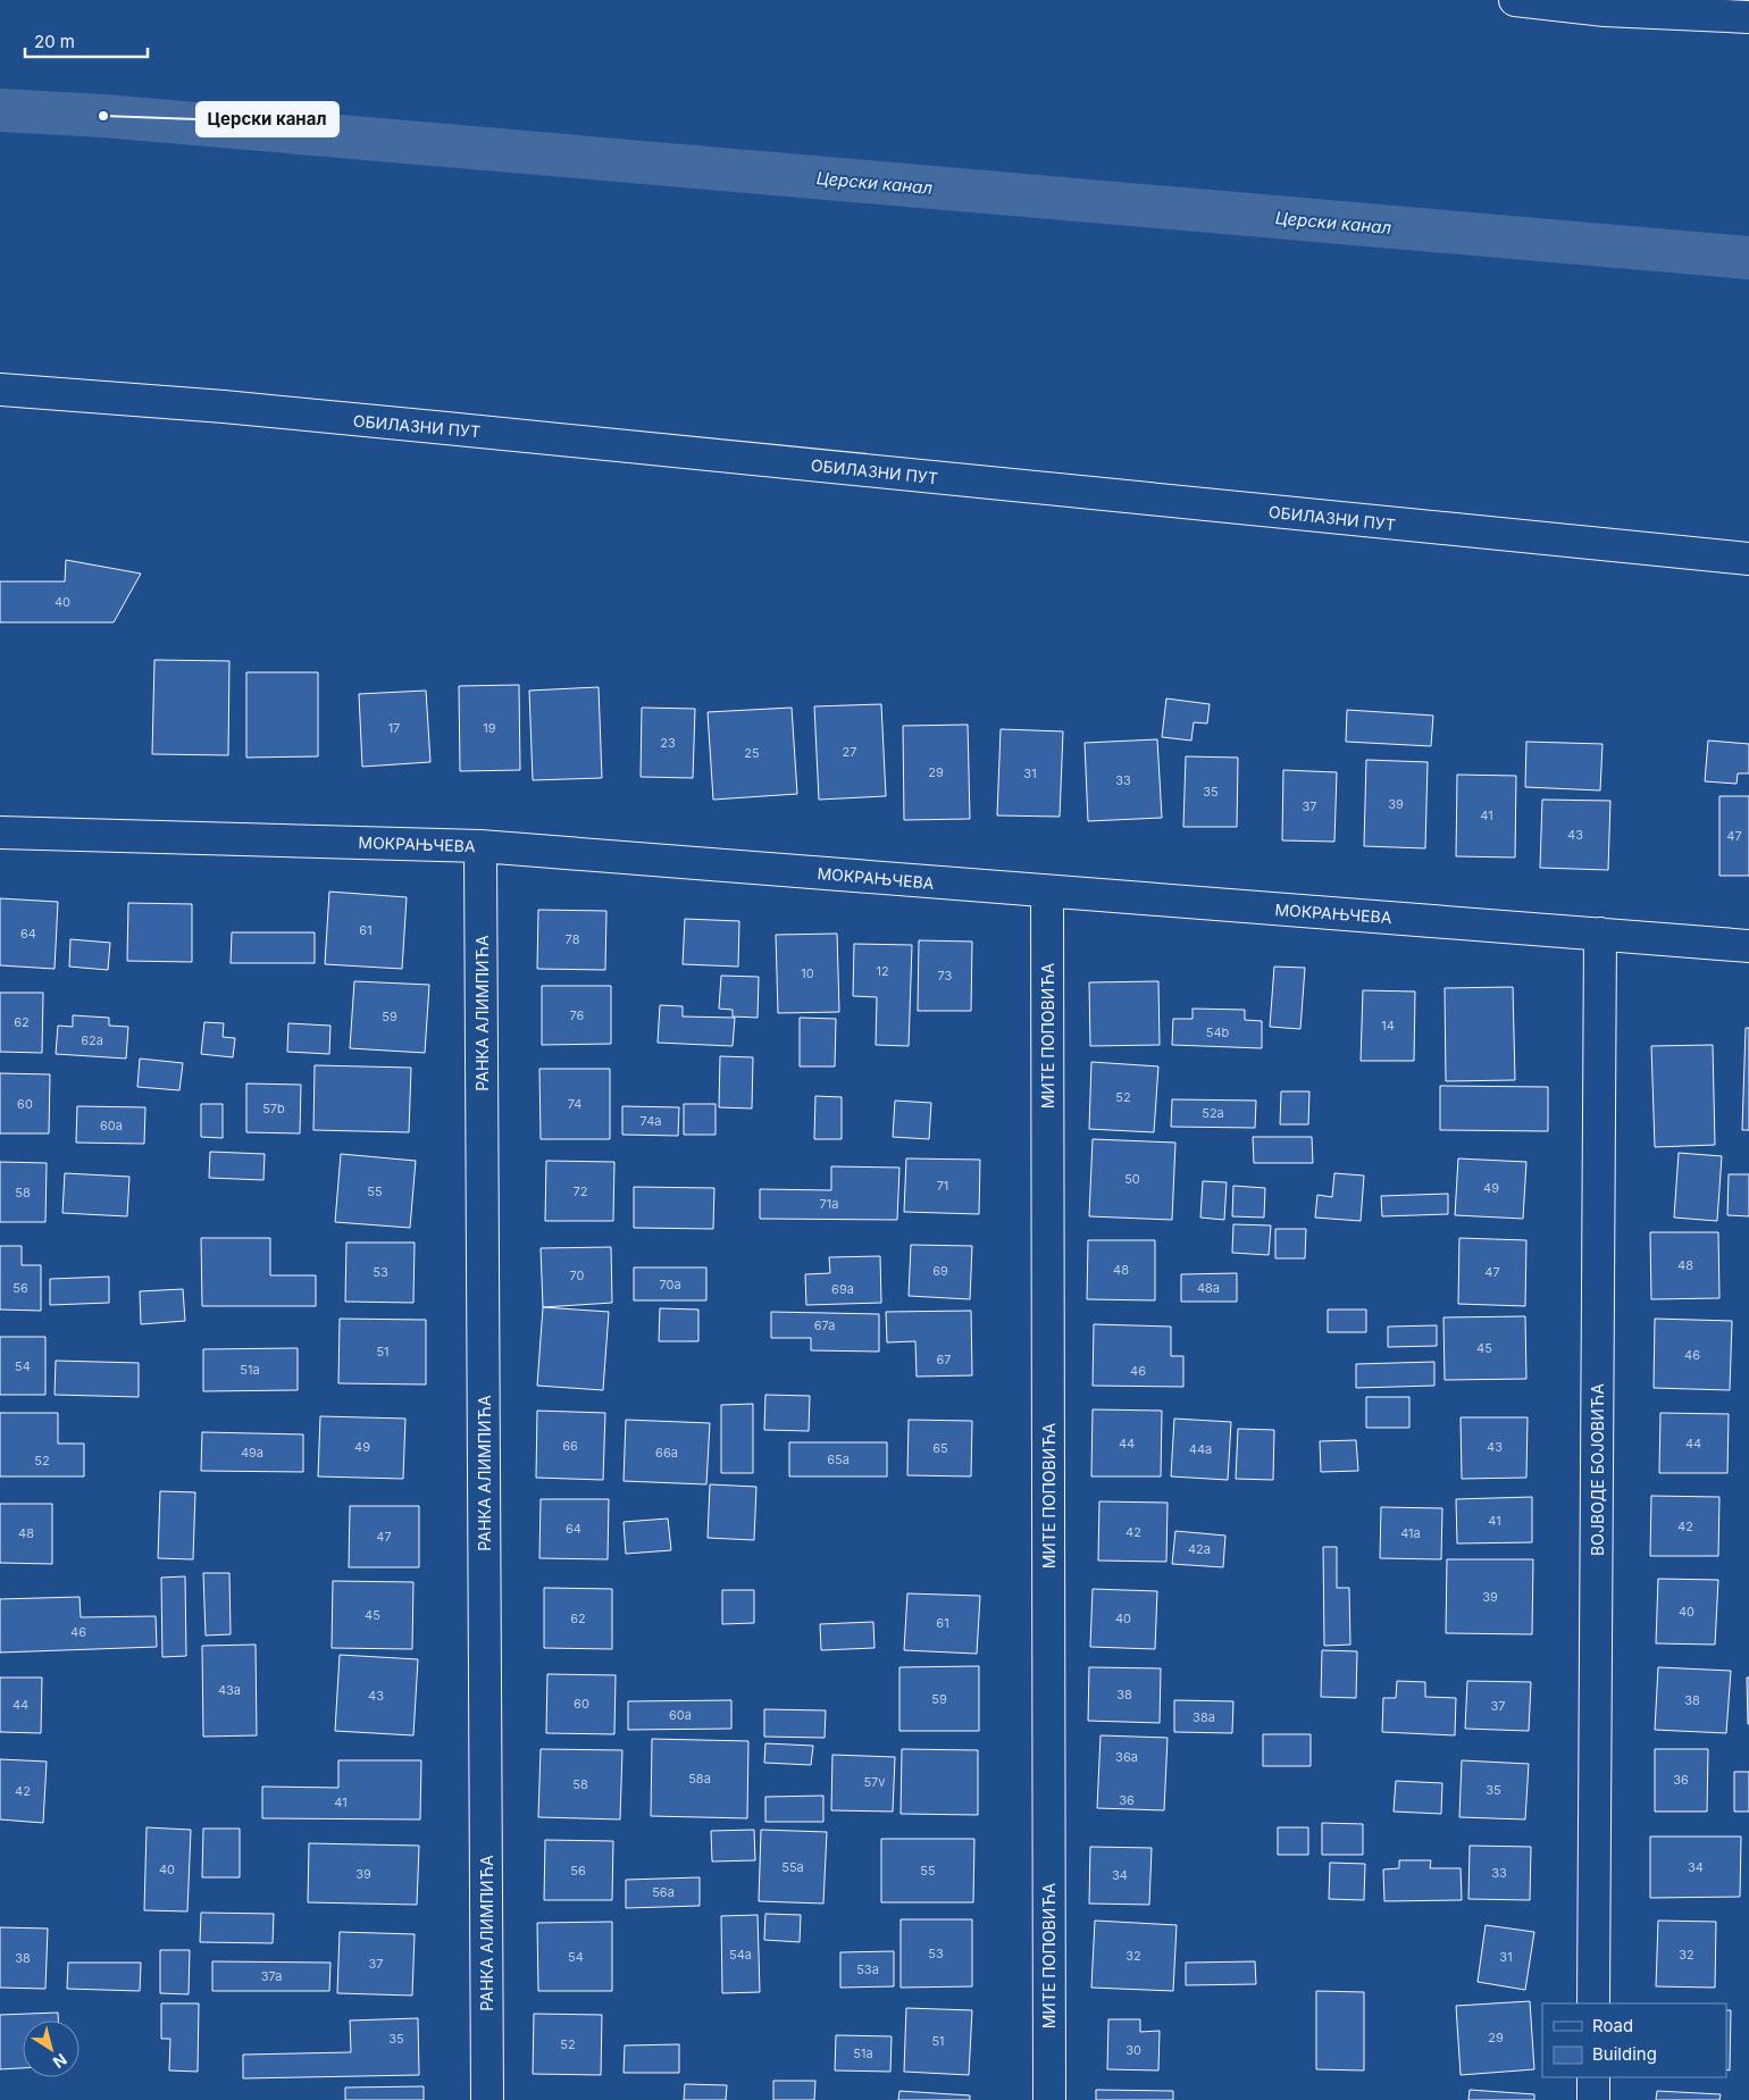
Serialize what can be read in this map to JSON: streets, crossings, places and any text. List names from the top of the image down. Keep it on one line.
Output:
{"streets":{"street":["ОБИЛАЗНИ ПУТ","МОКРАЊЧЕВА","РАНКА АЛИМПИЋА","МИТЕ ПОПОВИЋА","ВОЈВОДЕ БОЈОВИЋА"]},"crossings":[["МОКРАЊЧЕВА","РАНКА АЛИМПИЋА"],["МОКРАЊЧЕВА","МИТЕ ПОПОВИЋА"],["МОКРАЊЧЕВА","ВОЈВОДЕ БОЈОВИЋА"]],"water":["Церски канал"],"places":["Церски канал"],"house_numbers":["40","17","19","23","27","25","29","31","33","35","39","37","41","43","47","61","64","78","12","10","73","76","59","62","14","54b","62a","52","60","74","57b","52a","74a","60a","50","71","49","55","72","58","71a","48","48","69","53","47","70","70a","56","48a","69a","67a","45","51","46","67","54","51a","46","44","44","66","49","43","65","44a","49a","66a","65a","52","41","42","64","42","48","41a","47","42a","39","40","45","62","40","61","46","43a","38","43","59","38","60","44","37","60a","38a","36a","58a","36","57v","58","35","42","36","41","55a","34","40","56","55","33","39","34","56a","53","54a","32","32","54","31","38","37","53a","37a","29","35","51","52","30","51a"],"legend":["Road","Building"],"scale_bar":"20 m","north":"bottom right"}
